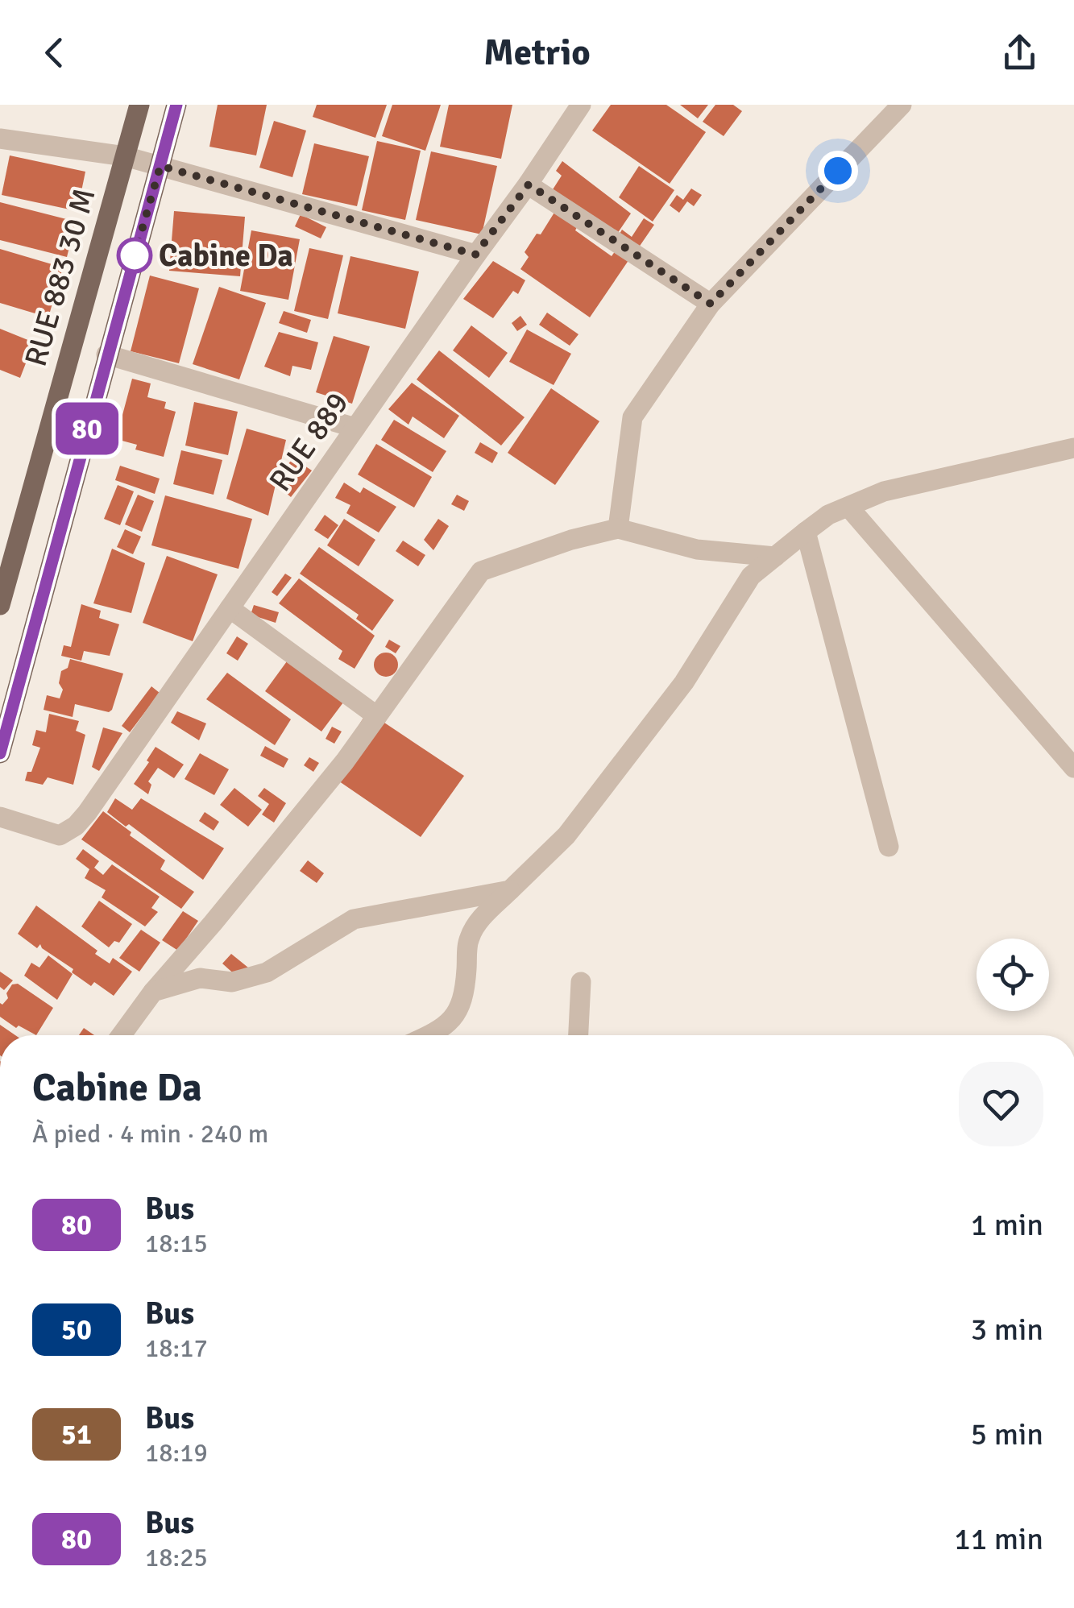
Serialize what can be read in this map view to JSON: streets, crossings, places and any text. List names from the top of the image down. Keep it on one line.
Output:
{"streets":{"main road":["RUE 883 30 M"],"street":["RUE 889"]},"places":["Cabine Da"],"lines":["bus line 80"],"page":{"header":"Metrio","on_map":"80","heading":["Cabine Da","À pied · 4 min · 240 m"],"list":[{"mark":"80","name":"Bus","note":"18:15","value":"1 min"},{"mark":"50","name":"Bus","note":"18:17","value":"3 min"},{"mark":"51","name":"Bus","note":"18:19","value":"5 min"},{"mark":"80","name":"Bus","note":"18:25","value":"11 min"}]}}
